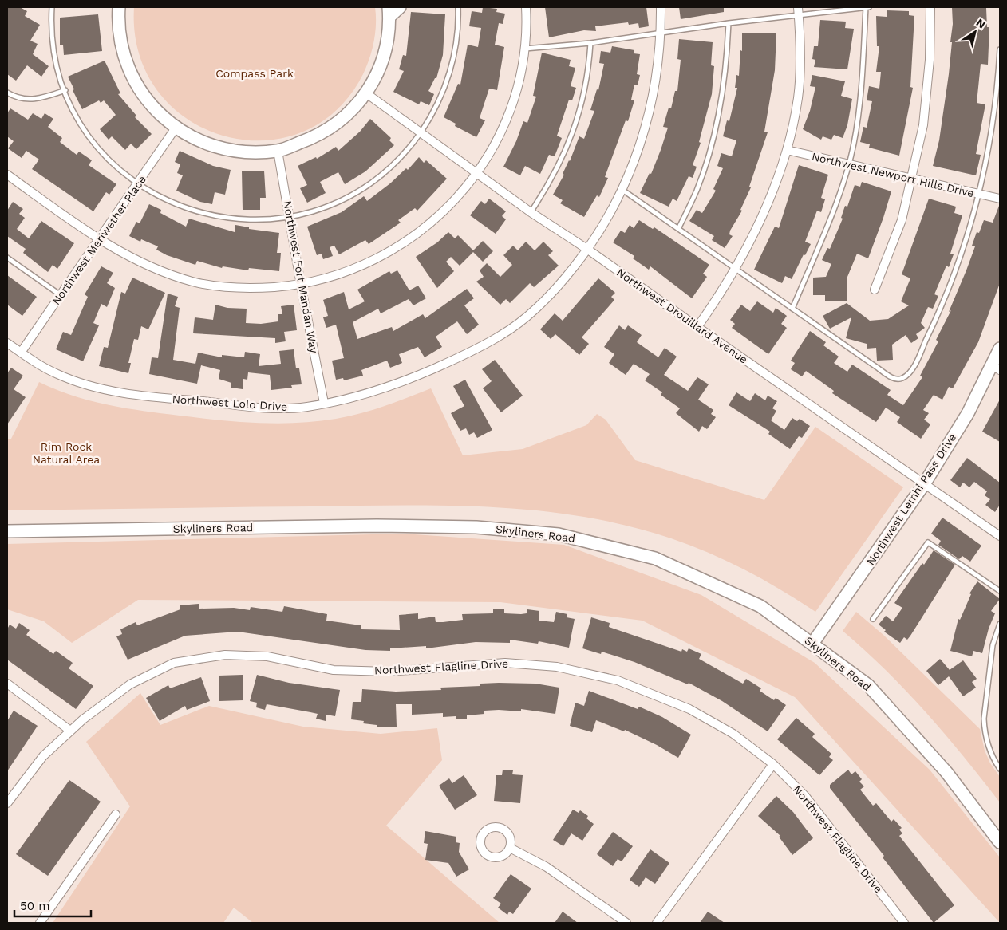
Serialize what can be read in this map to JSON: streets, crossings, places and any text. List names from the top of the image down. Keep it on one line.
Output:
{"streets":{"street":["Northwest Newport Hills Drive","Northwest Meriwether Place","Northwest Fort Mandan Way","Northwest Drouillard Avenue","Northwest Lolo Drive","Northwest Lemhi Pass Drive","Skyliners Road","Northwest Flagline Drive"]},"crossings":[["Northwest Meriwether Place","Northwest Lolo Drive"],["Northwest Fort Mandan Way","Northwest Lolo Drive"],["Northwest Drouillard Avenue","Northwest Lolo Drive"],["Northwest Drouillard Avenue","Northwest Lemhi Pass Drive"],["Northwest Lemhi Pass Drive","Skyliners Road"]],"parks":["Compass Park","Rim Rock Natural Area"],"scale_bar":"50 m","north":"top right"}
